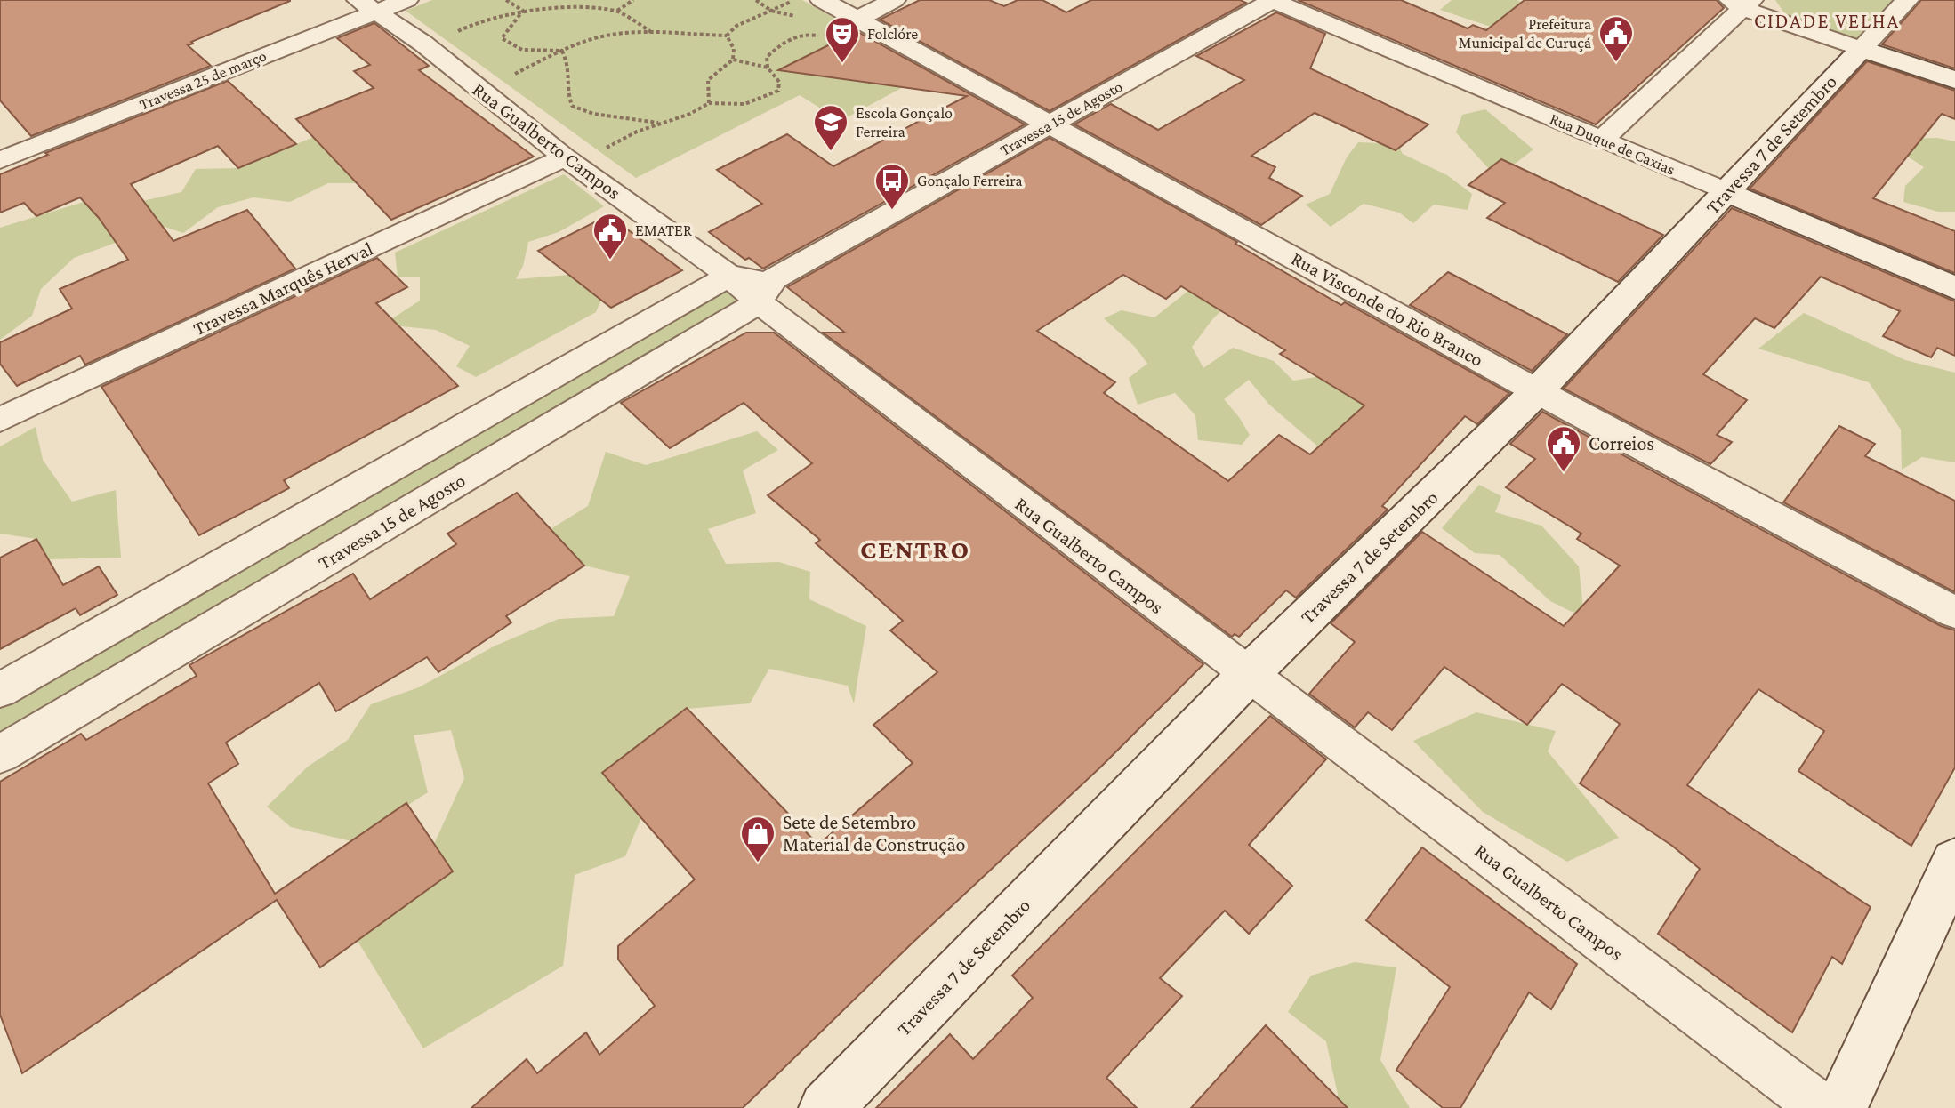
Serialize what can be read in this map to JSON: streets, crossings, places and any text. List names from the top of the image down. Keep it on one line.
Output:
{"streets":{"street":["Travessa 25 de março","Travessa 15 de Agosto","Rua Gualberto Campos","Rua Duque de Caxias","Travessa 7 de Setembro","Travessa Marquês Herval","Rua Visconde do Rio Branco"]},"crossings":[["Travessa 25 de março","Rua Gualberto Campos"],["Travessa 15 de Agosto","Rua Gualberto Campos"],["Travessa 15 de Agosto","Rua Duque de Caxias"],["Travessa 15 de Agosto","Rua Visconde do Rio Branco"],["Rua Gualberto Campos","Travessa 7 de Setembro"],["Rua Gualberto Campos","Travessa Marquês Herval"],["Rua Duque de Caxias","Travessa 7 de Setembro"],["Travessa 7 de Setembro","Rua Visconde do Rio Branco"]],"districts":["CIDADE VELHA","CENTRO"],"places":{"public building":["Prefeitura Municipal de Curuçá","EMATER","Correios"],"theatre":["Folclóre"],"school or university":["Escola Gonçalo Ferreira"],"bus stop":["Gonçalo Ferreira"],"shop":["Sete de Setembro Material de Construção"]}}
